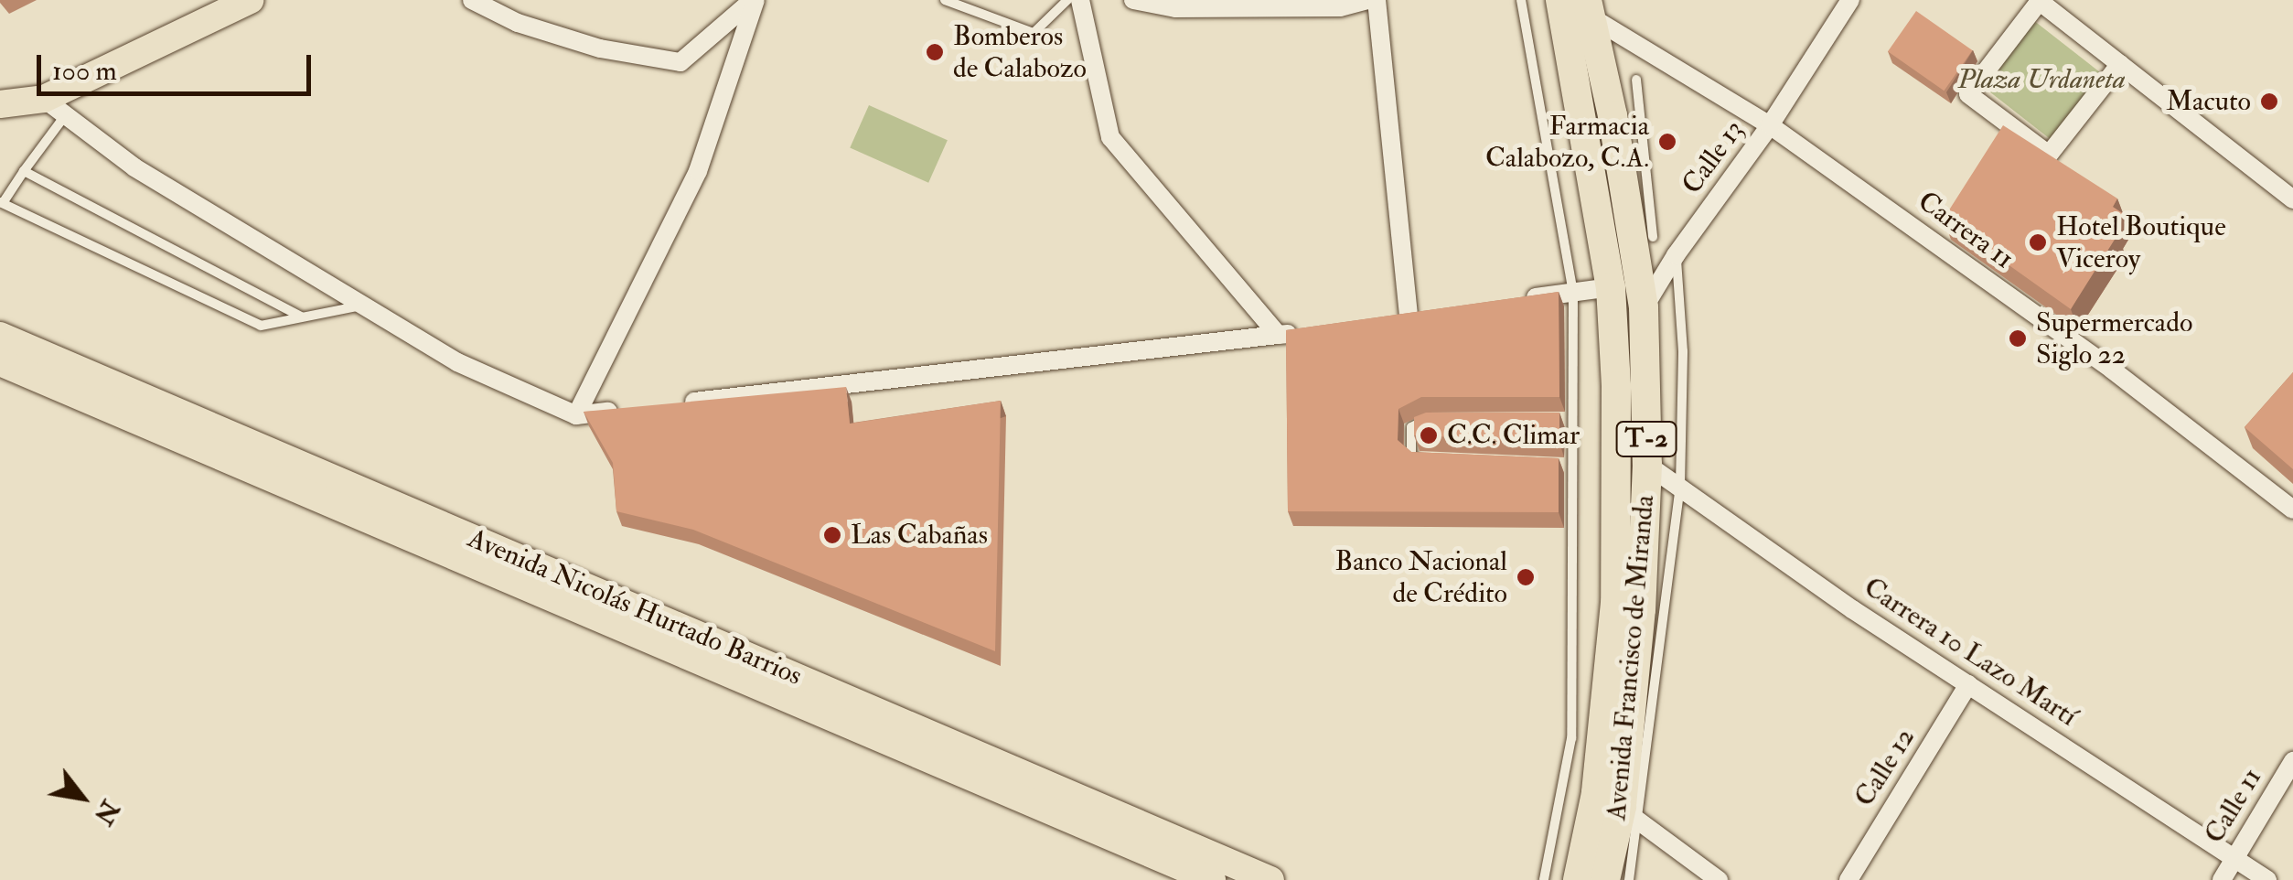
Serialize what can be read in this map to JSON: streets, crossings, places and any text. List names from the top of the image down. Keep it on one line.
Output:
{"streets":{"highway":["T-2","Avenida Francisco de Miranda"],"main road":["Avenida Nicolás Hurtado Barrios"],"street":["Calle 13","Carrera 11","Carrera 10 Lazo Martí","Calle 12","Calle 11"]},"crossings":[["Calle 13","Carrera 11"],["Calle 13","Avenida Francisco de Miranda"],["Carrera 11","Avenida Francisco de Miranda"],["Carrera 10 Lazo Martí","Avenida Francisco de Miranda"],["Carrera 10 Lazo Martí","Calle 12"],["Carrera 10 Lazo Martí","Calle 11"]],"parks":["Plaza Urdaneta"],"places":["Bomberos de Calabozo","Macuto","Farmacia Calabozo, C.A.","Hotel Boutique Viceroy","Supermercado Siglo 22","C.C. Climar","Las Cabañas","Banco Nacional de Crédito"],"scale_bar":"100 m","north":"bottom right"}
